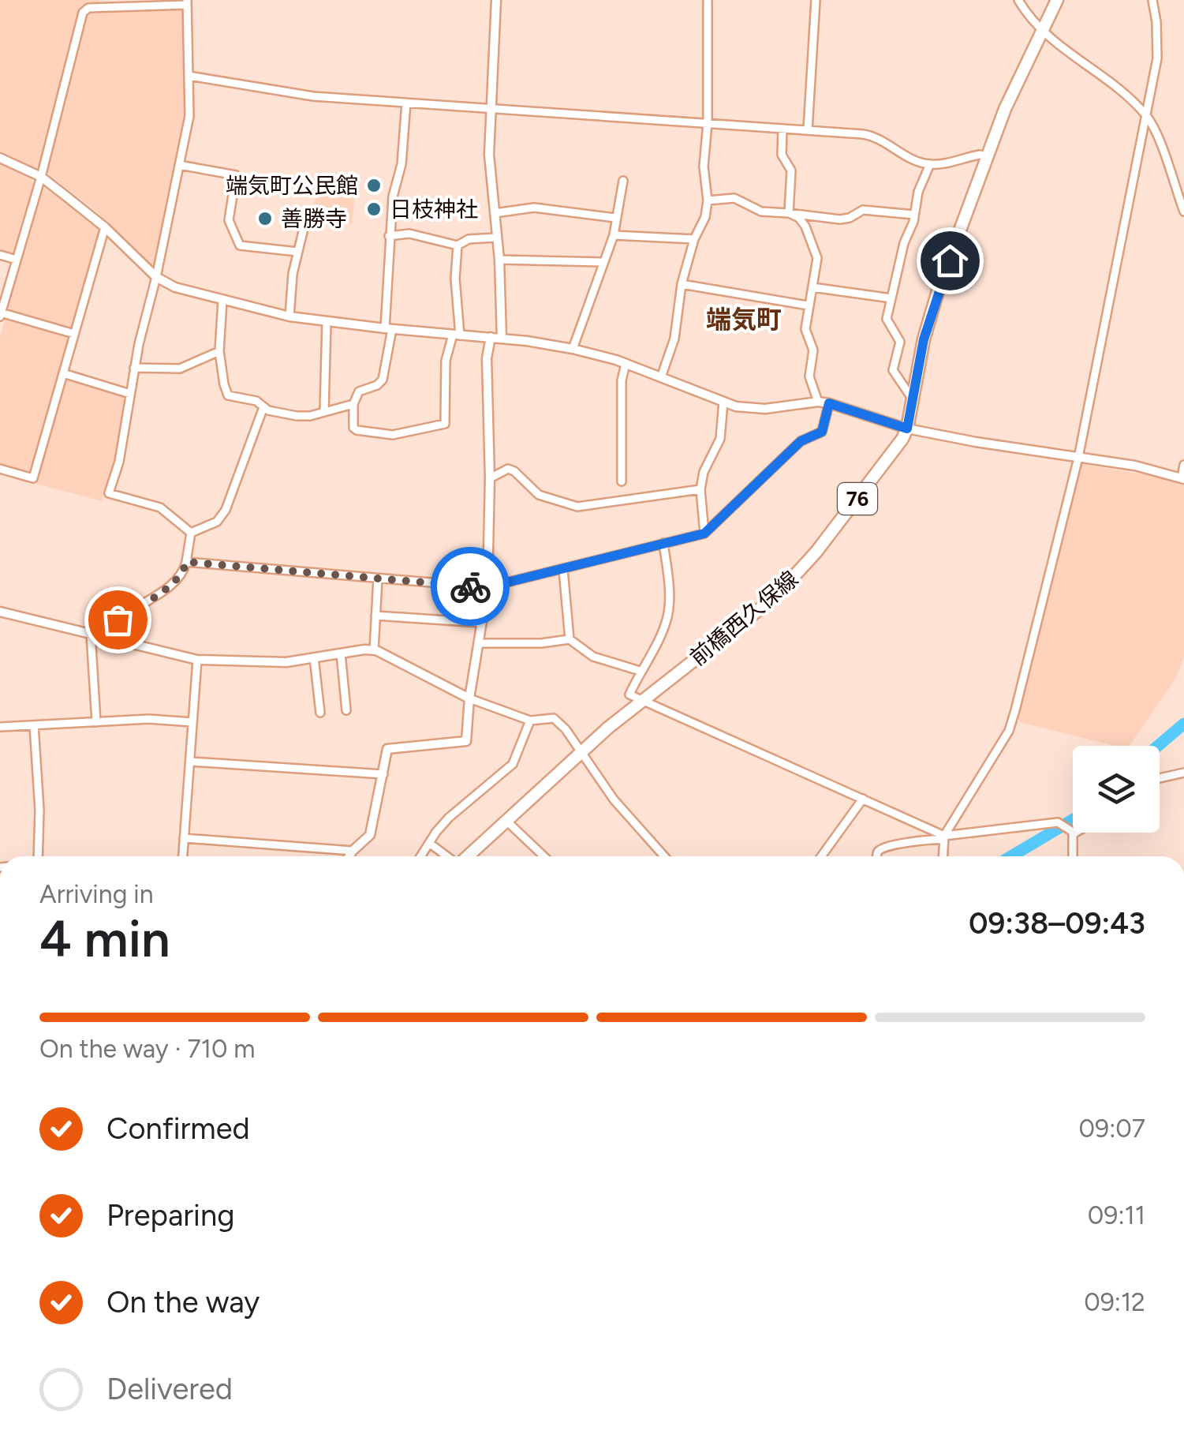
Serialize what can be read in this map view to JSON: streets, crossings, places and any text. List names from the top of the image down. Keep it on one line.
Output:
{"streets":{"main road":["76","前橋西久保線"]},"districts":["端気町"],"places":["端気町公民館","日枝神社","善勝寺"],"page":{"heading":["4 min","Arriving in","09:38–09:43"],"bar":"On the way · 710 m","list":[["Confirmed","09:07"],["Preparing","09:11"],["On the way","09:12"],"Delivered"]}}
